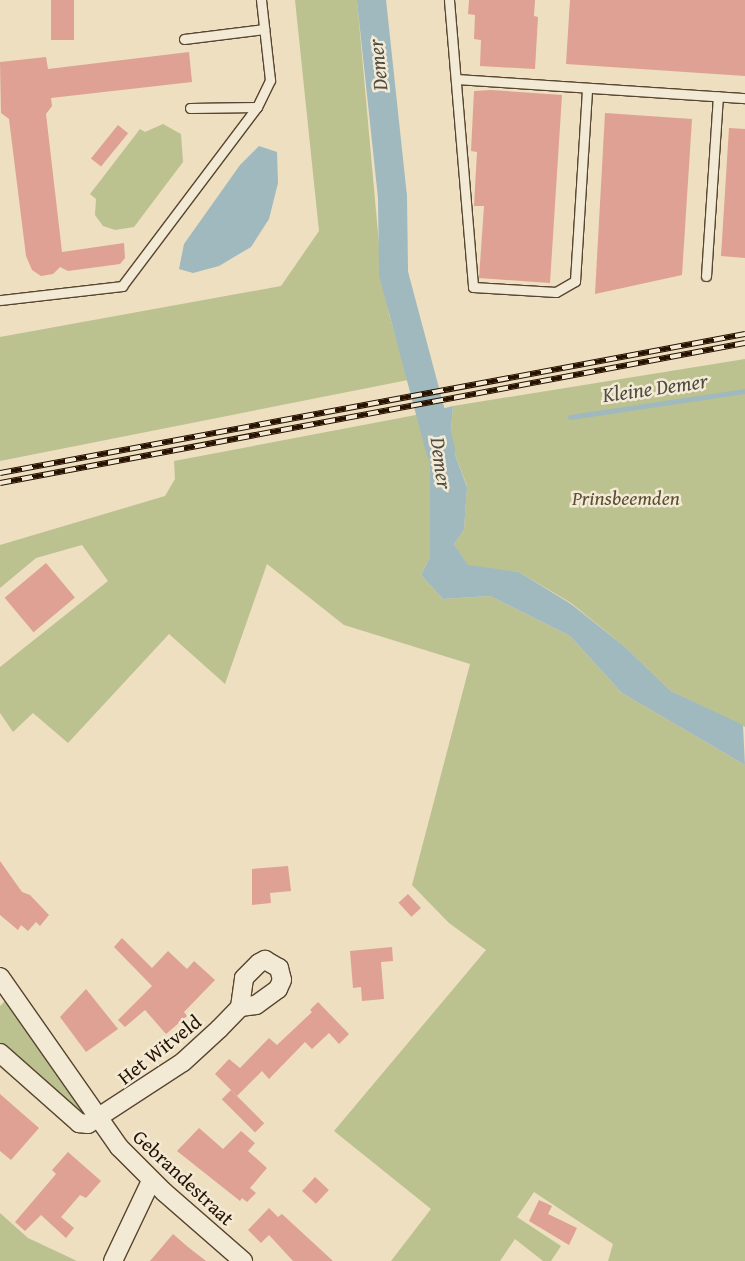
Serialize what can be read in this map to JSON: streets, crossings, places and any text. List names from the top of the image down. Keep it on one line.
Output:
{"streets":{"street":["Het Witveld","Gebrandestraat"]},"crossings":[["Het Witveld","Gebrandestraat"]],"water":["Demer","Kleine Demer"],"parks":["Prinsbeemden"]}
